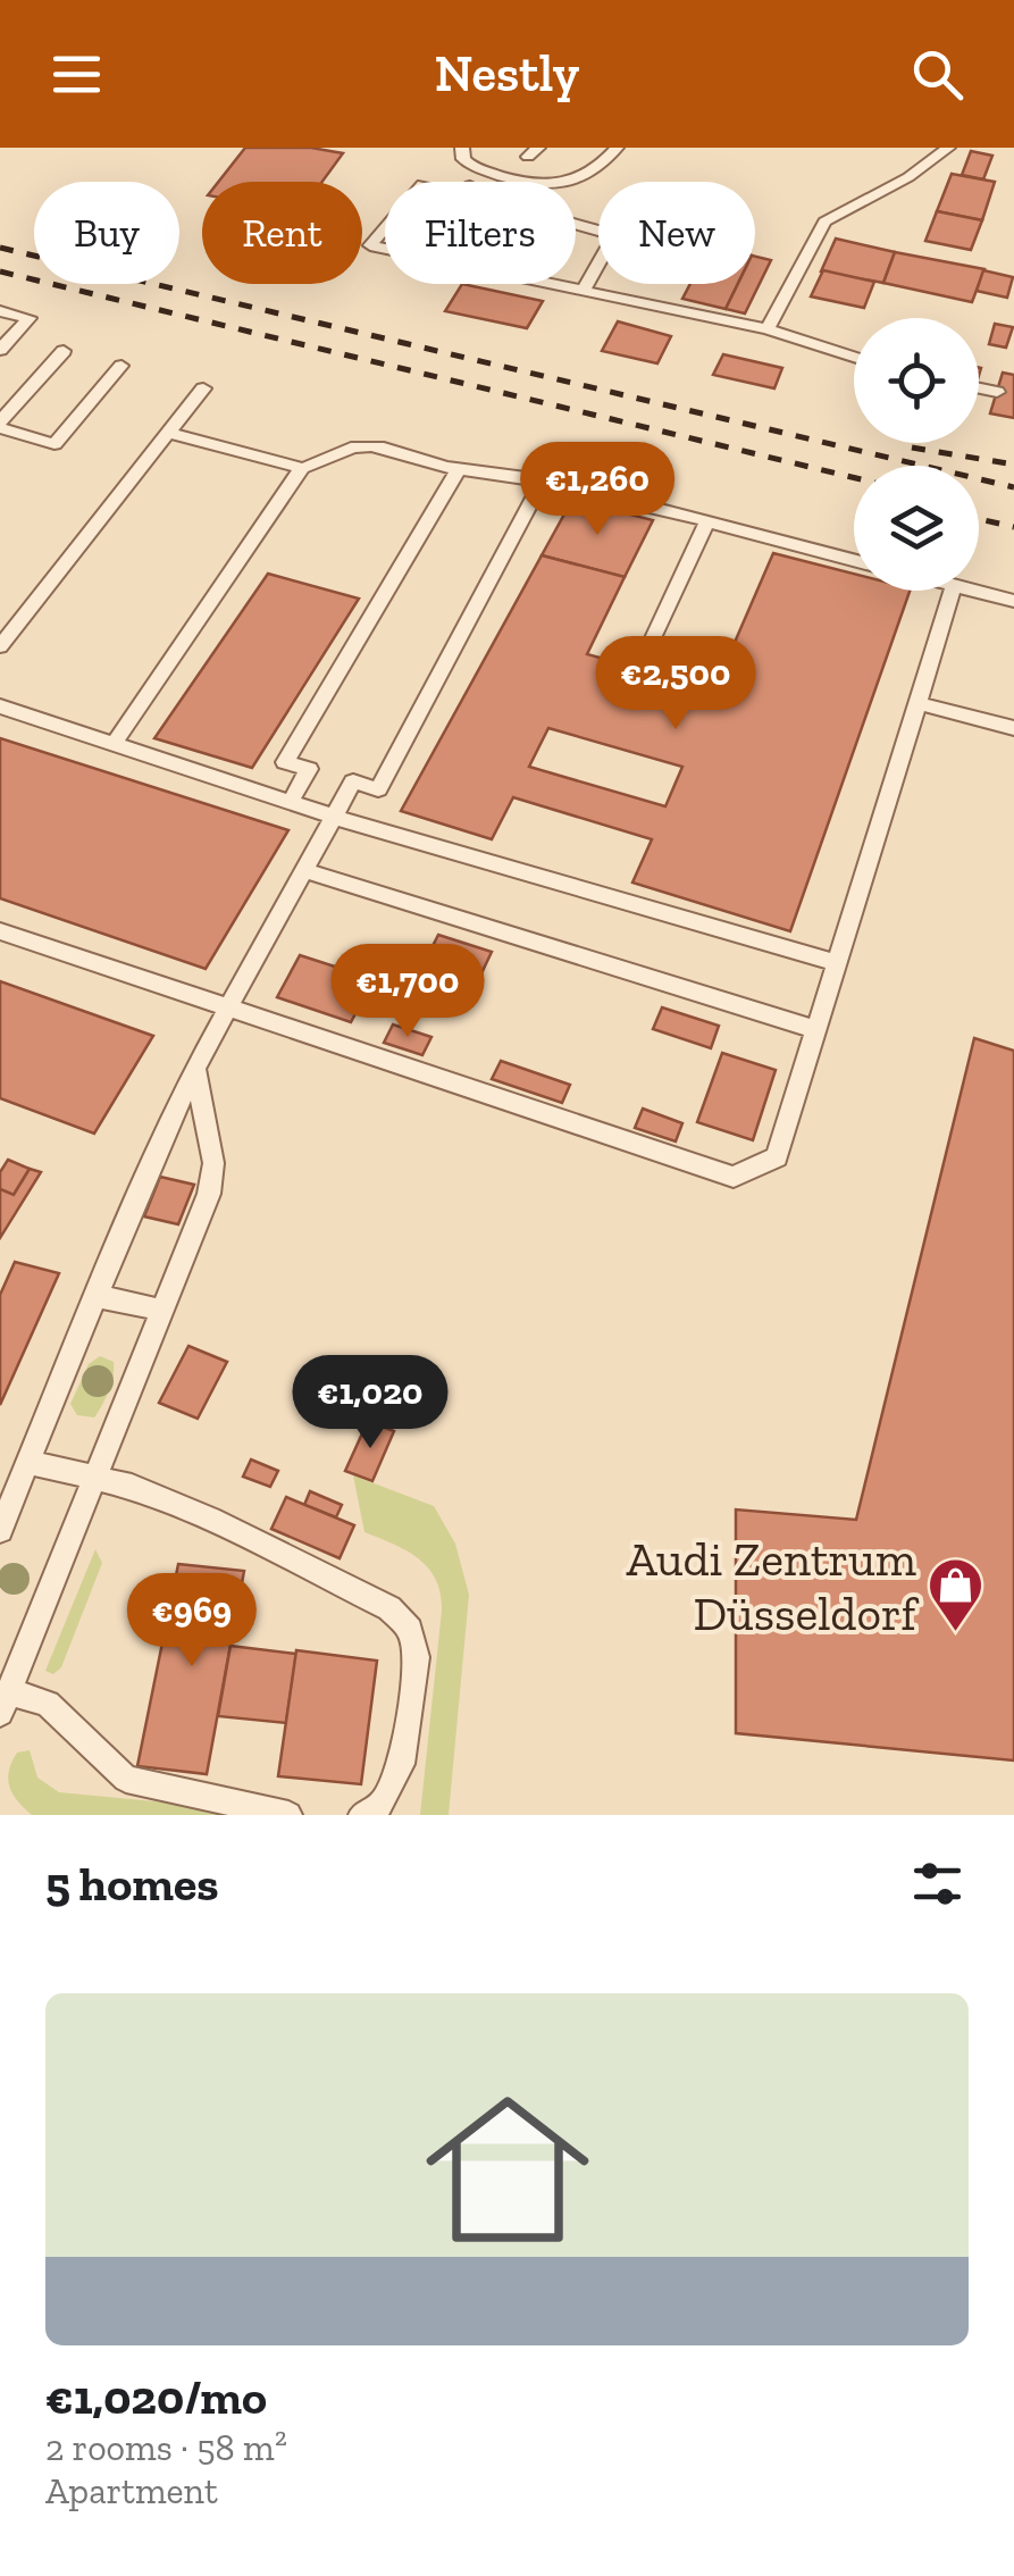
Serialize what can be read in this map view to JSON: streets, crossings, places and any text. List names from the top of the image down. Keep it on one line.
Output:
{"places":{"shop":["Audi Zentrum Düsseldorf"]},"page":{"header":"Nestly","chip":["Buy","Rent","Filters","New"],"price":["€1,260","€2,500","€1,700","€1,020","€969"],"heading":"5 homes","list":[{"name":"€1,020/mo","note":"2 rooms · 58 m² · Apartment"}]}}
